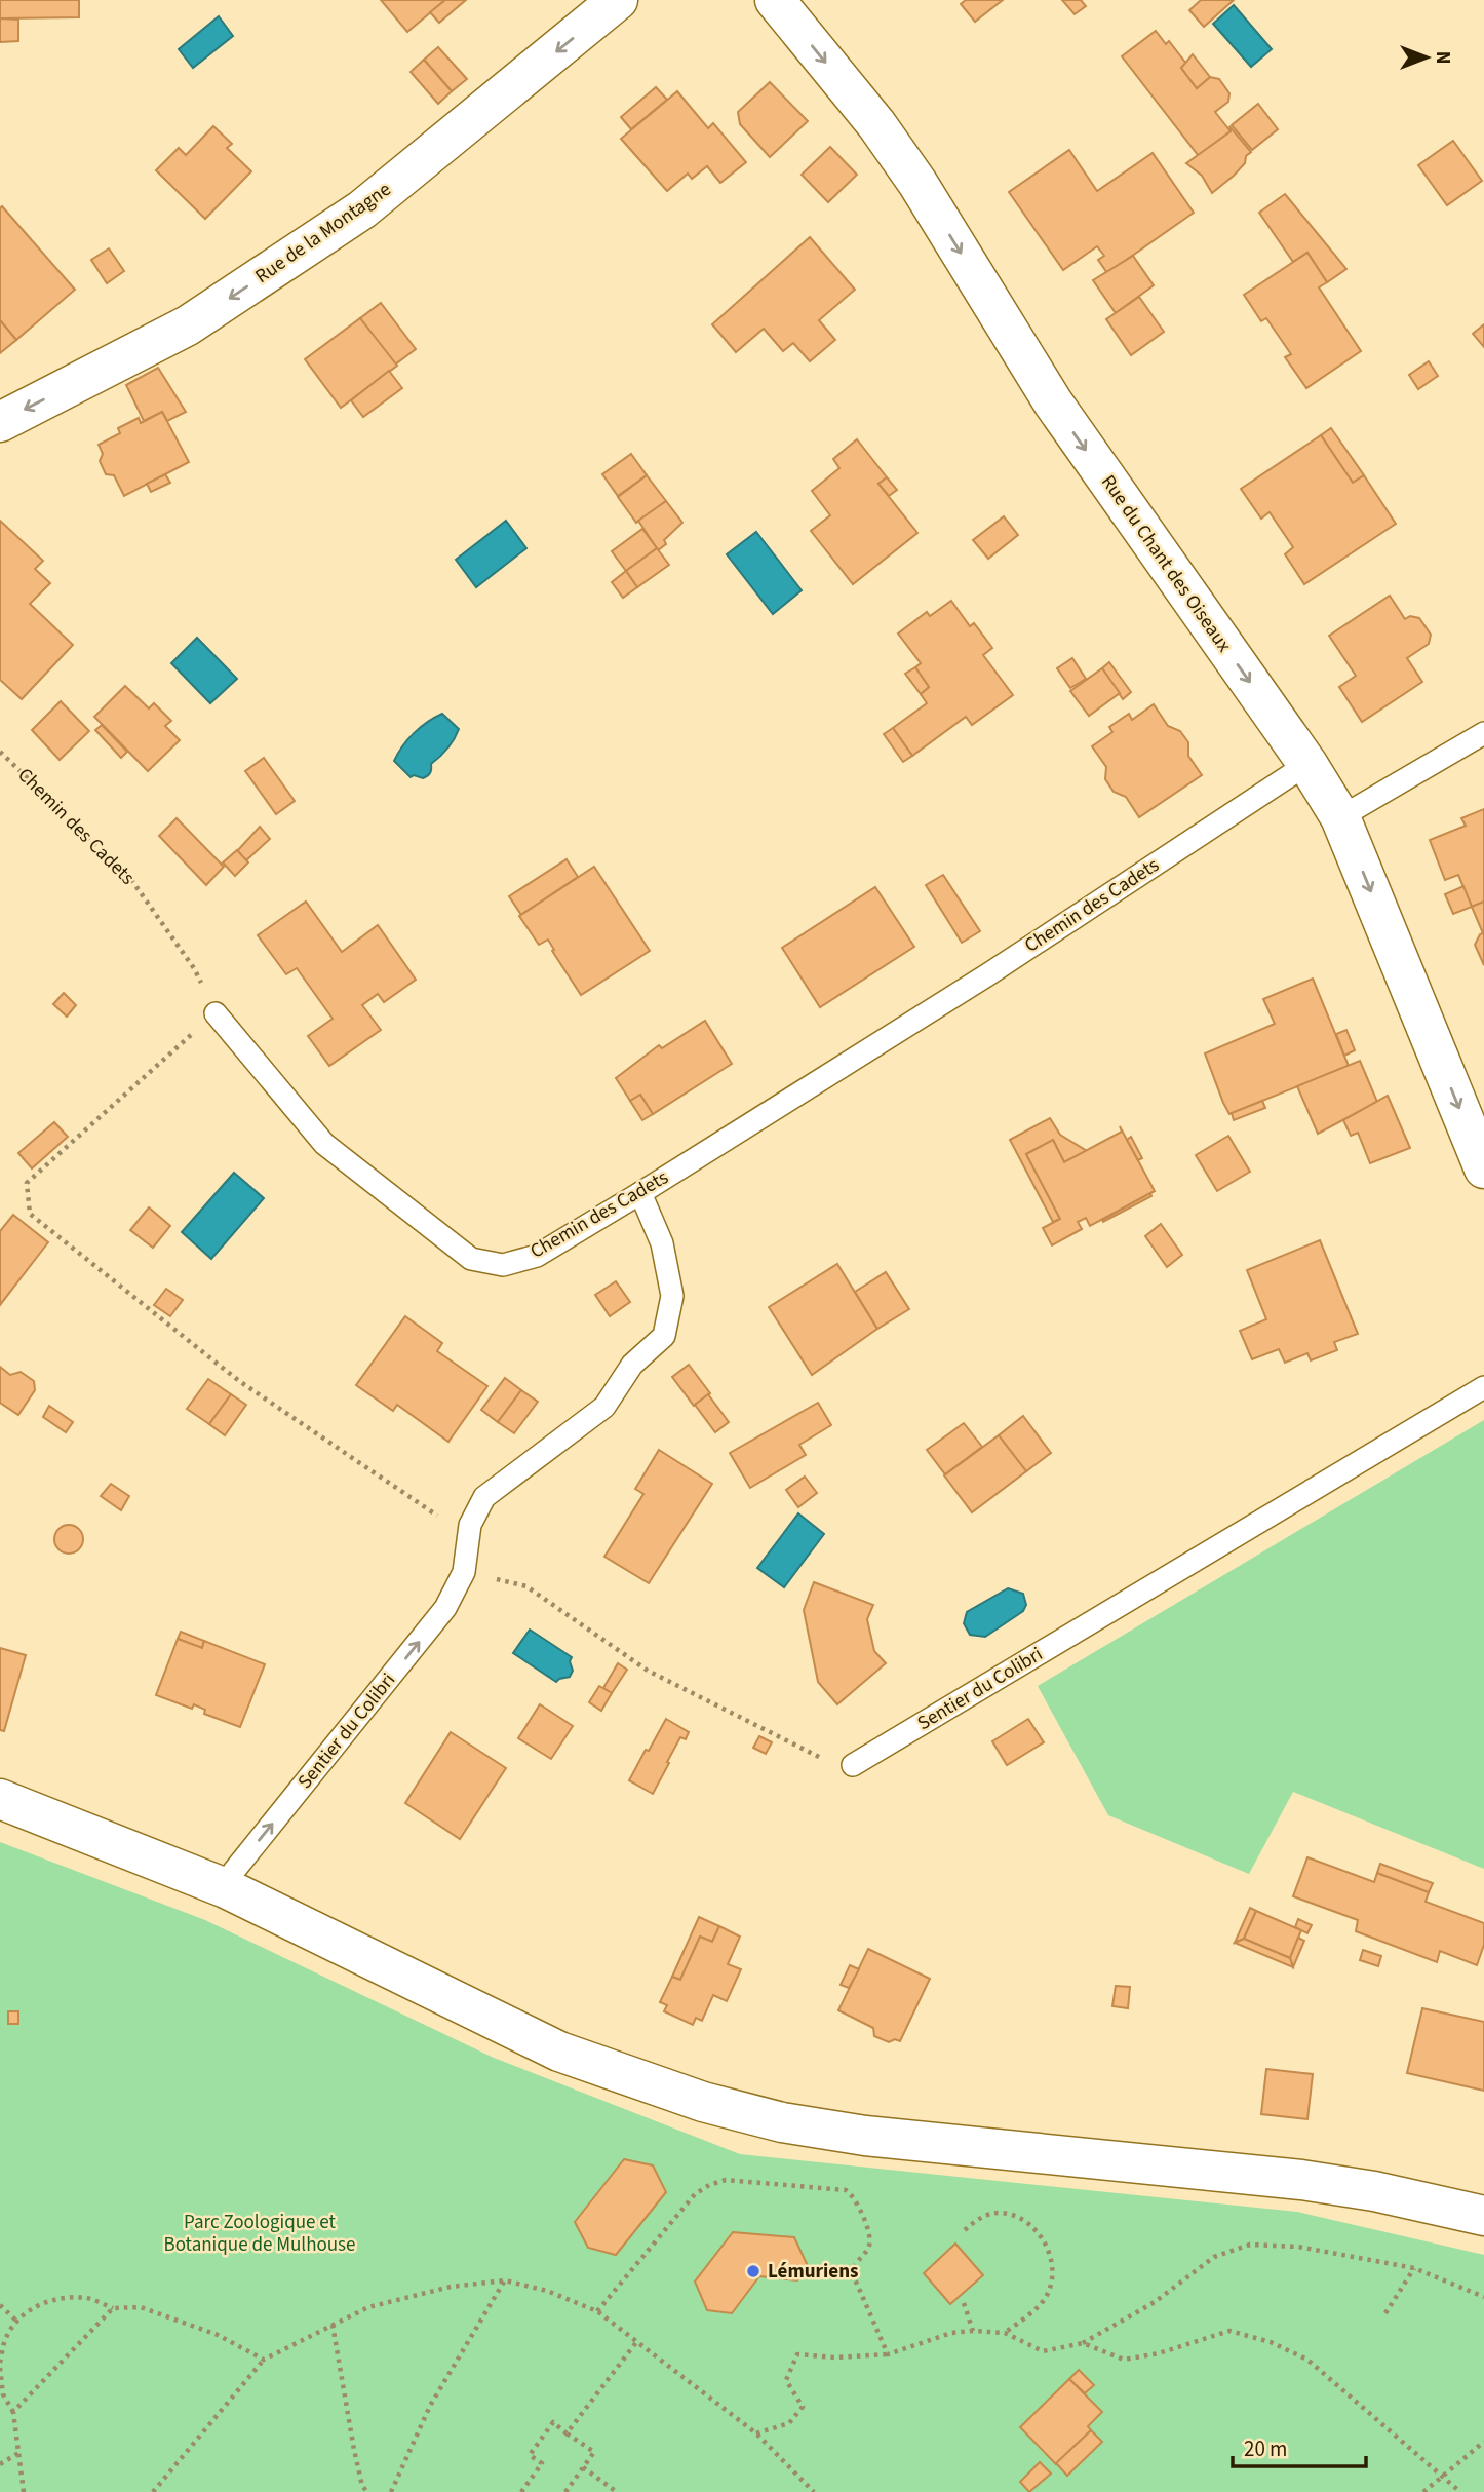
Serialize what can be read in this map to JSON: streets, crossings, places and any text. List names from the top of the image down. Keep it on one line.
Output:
{"streets":{"street":["Rue de la Montagne","Rue du Chant des Oiseaux"],"lane":["Chemin des Cadets","Sentier du Colibri"]},"crossings":[["Rue du Chant des Oiseaux","Chemin des Cadets"],["Chemin des Cadets","Sentier du Colibri"]],"one_way":["Rue de la Montagne","Rue du Chant des Oiseaux"],"parks":["Parc Zoologique et Botanique de Mulhouse"],"places":["Lémuriens"],"scale_bar":"20 m","north":"right"}
